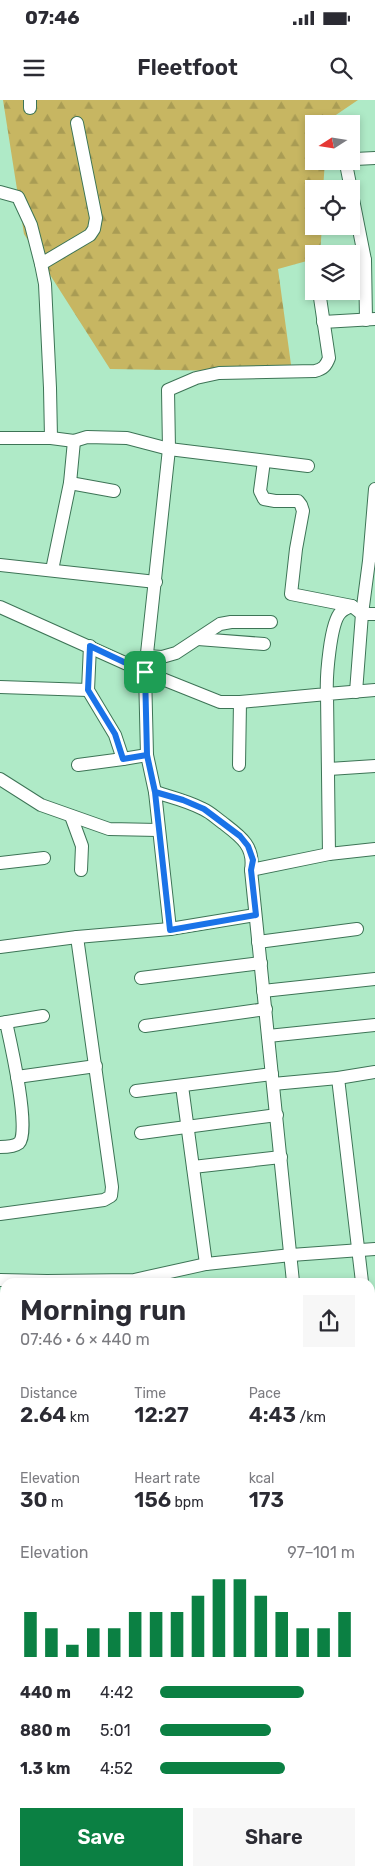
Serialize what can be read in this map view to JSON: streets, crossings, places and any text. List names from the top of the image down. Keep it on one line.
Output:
{"north":"left","page":{"status":"07:46","header":"Fleetfoot","heading":["Morning run","07:46 · 6 × 440 m"],"stats":[["Distance","2.64 km"],["Time","12:27"],["Pace","4:43 /km"],["Elevation","30 m"],["Heart rate","156 bpm"],["kcal","173"]],"chart":["Elevation","97–101 m"],"list":[{"name":"440 m","note":"4:42"},{"name":"880 m","note":"5:01"},{"name":"1.3 km","note":"4:52"}],"buttons":["Save","Share"]}}
